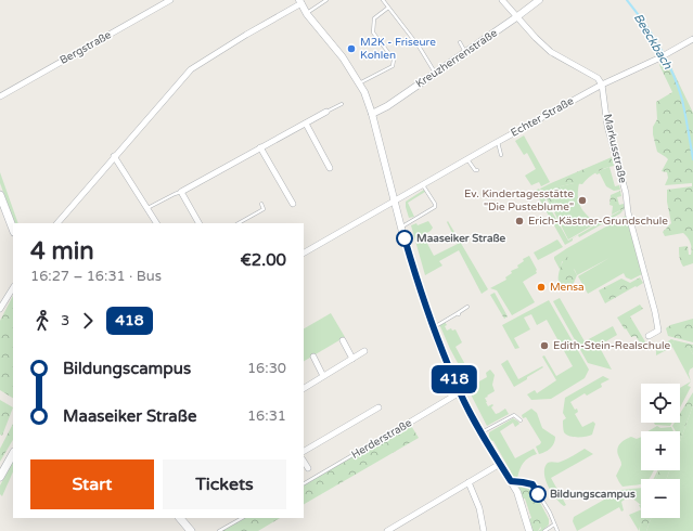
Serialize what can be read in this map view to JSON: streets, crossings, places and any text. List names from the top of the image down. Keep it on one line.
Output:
{"streets":{"street":["Bergstraße","Kreuzherrenstraße","Echter Straße","Markusstraße","Herderstraße"]},"crossings":[["Echter Straße","Markusstraße"]],"water":["Beeckbach"],"places":["M2K - Friseure Kohlen","Ev. Kindertagesstätte \"Die Pusteblume\"","Erich-Kästner-Grundschule","Maaseiker Straße","Mensa","Edith-Stein-Realschule","Bildungscampus"],"lines":["bus line 418"],"page":{"on_map":"418","heading":["4 min","16:27 – 16:31 · Bus","€2.00"],"legs":["3","418"],"list":[{"name":"Bildungscampus","value":"16:30"},{"name":"Maaseiker Straße","value":"16:31"}],"map_buttons":["+","−"],"buttons":["Start","Tickets"]}}
